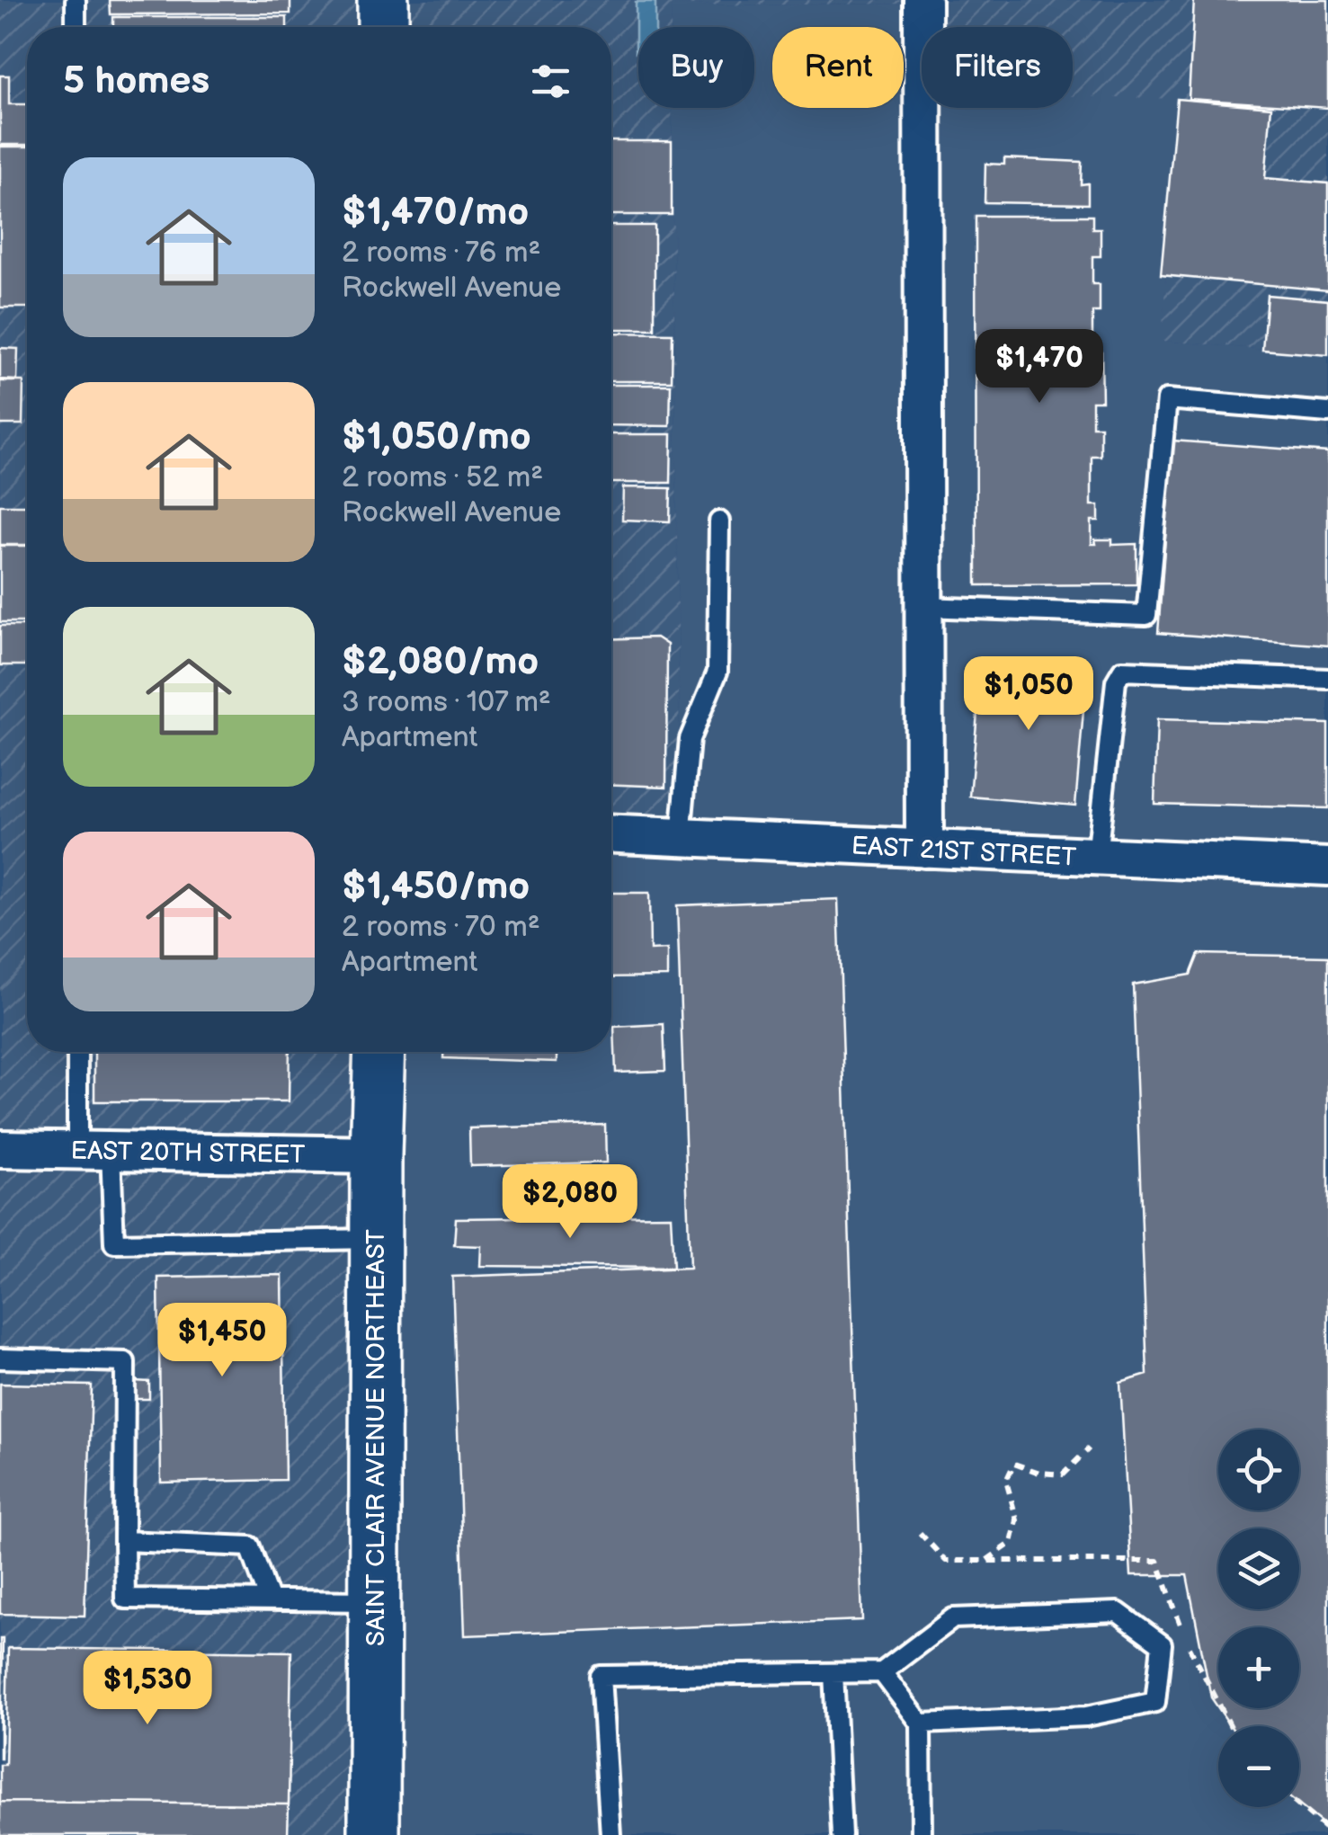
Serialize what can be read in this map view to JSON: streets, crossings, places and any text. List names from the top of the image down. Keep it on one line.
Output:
{"streets":{"main road":["SAINT CLAIR AVENUE NORTHEAST"],"street":["EAST 21ST STREET","EAST 20TH STREET"]},"crossings":[["EAST 20TH STREET","SAINT CLAIR AVENUE NORTHEAST"]],"page":{"chip":["Buy","Rent","Filters"],"heading":"5 homes","list":[{"name":"$1,470/mo","note":"2 rooms · 76 m² · Rockwell Avenue"},{"name":"$1,050/mo","note":"2 rooms · 52 m² · Rockwell Avenue"},{"name":"$2,080/mo","note":"3 rooms · 107 m² · Apartment"},{"name":"$1,450/mo","note":"2 rooms · 70 m² · Apartment"}],"price":["$1,470","$1,050","$2,080","$1,450","$1,530"],"map_buttons":["+","−"]}}
